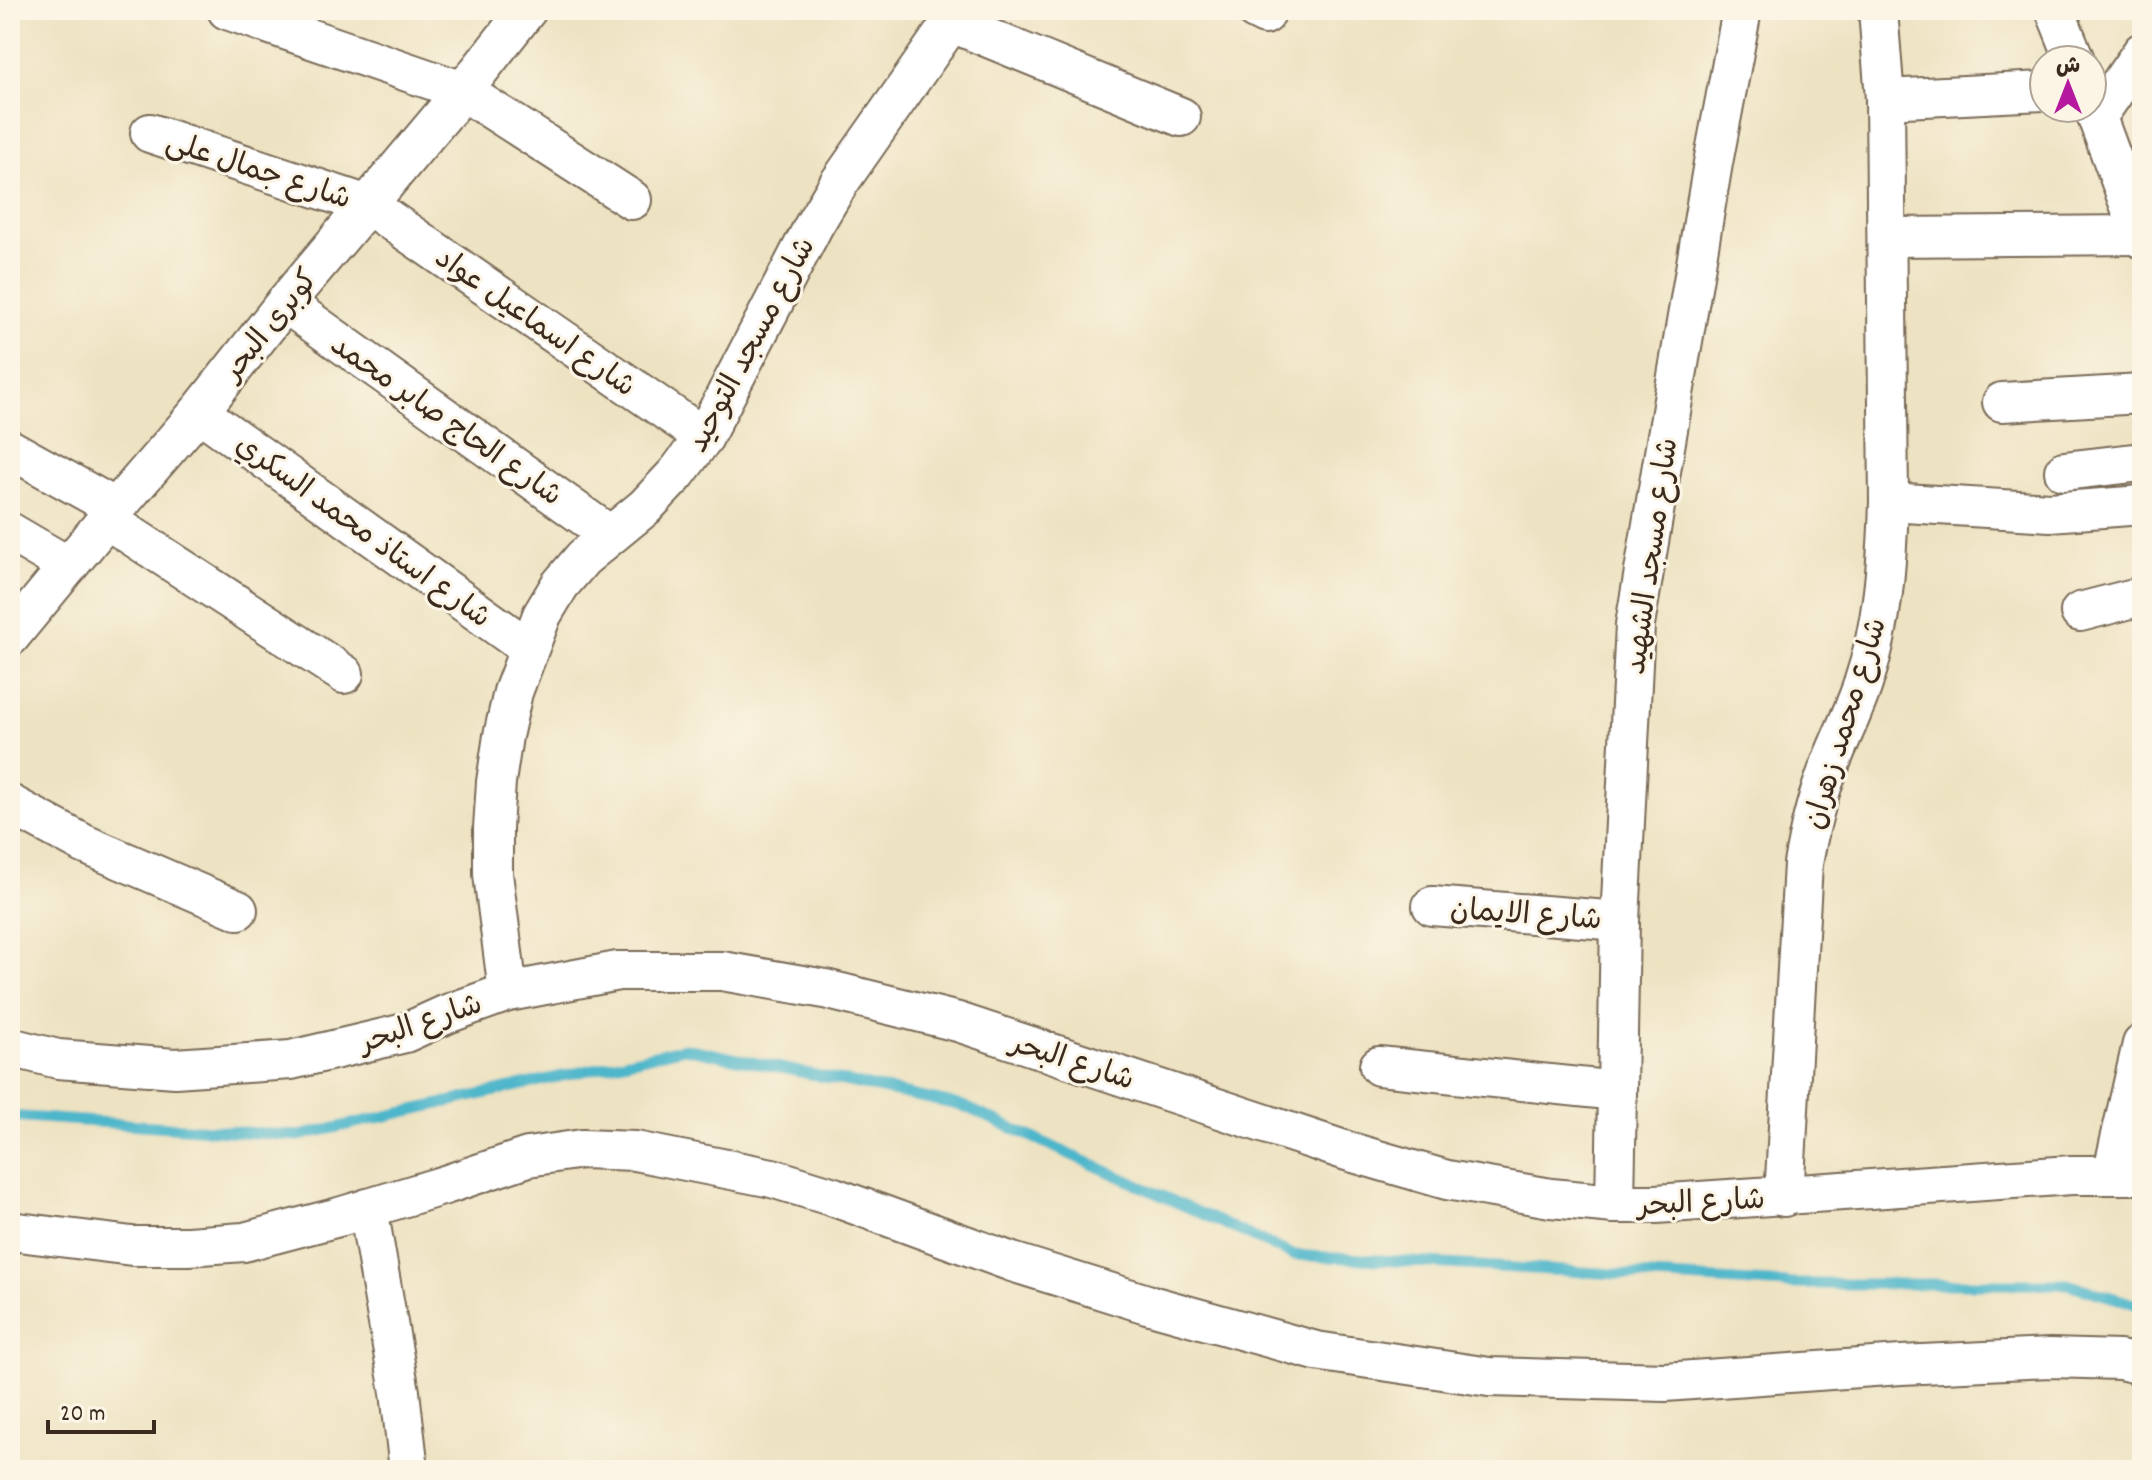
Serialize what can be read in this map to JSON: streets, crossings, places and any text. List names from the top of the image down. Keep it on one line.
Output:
{"streets":{"street":["شارع جمال على","شارع اسماعيل عواد","كوبرى البحر","شارع مسجد التوحيد","شارع الحاج صابر محمد","شارع استاذ محمد السكري","شارع مسجد الشهيد","شارع محمد زهران","شارع الايمان","شارع البحر"]},"crossings":[["شارع جمال على","شارع اسماعيل عواد"],["شارع جمال على","كوبرى البحر"],["شارع اسماعيل عواد","كوبرى البحر"],["شارع اسماعيل عواد","شارع مسجد التوحيد"],["كوبرى البحر","شارع الحاج صابر محمد"],["كوبرى البحر","شارع استاذ محمد السكري"],["شارع مسجد التوحيد","شارع الحاج صابر محمد"],["شارع مسجد التوحيد","شارع استاذ محمد السكري"],["شارع مسجد التوحيد","شارع البحر"],["شارع مسجد الشهيد","شارع الايمان"],["شارع مسجد الشهيد","شارع البحر"],["شارع محمد زهران","شارع البحر"]],"scale_bar":"20 m","north":"top"}
